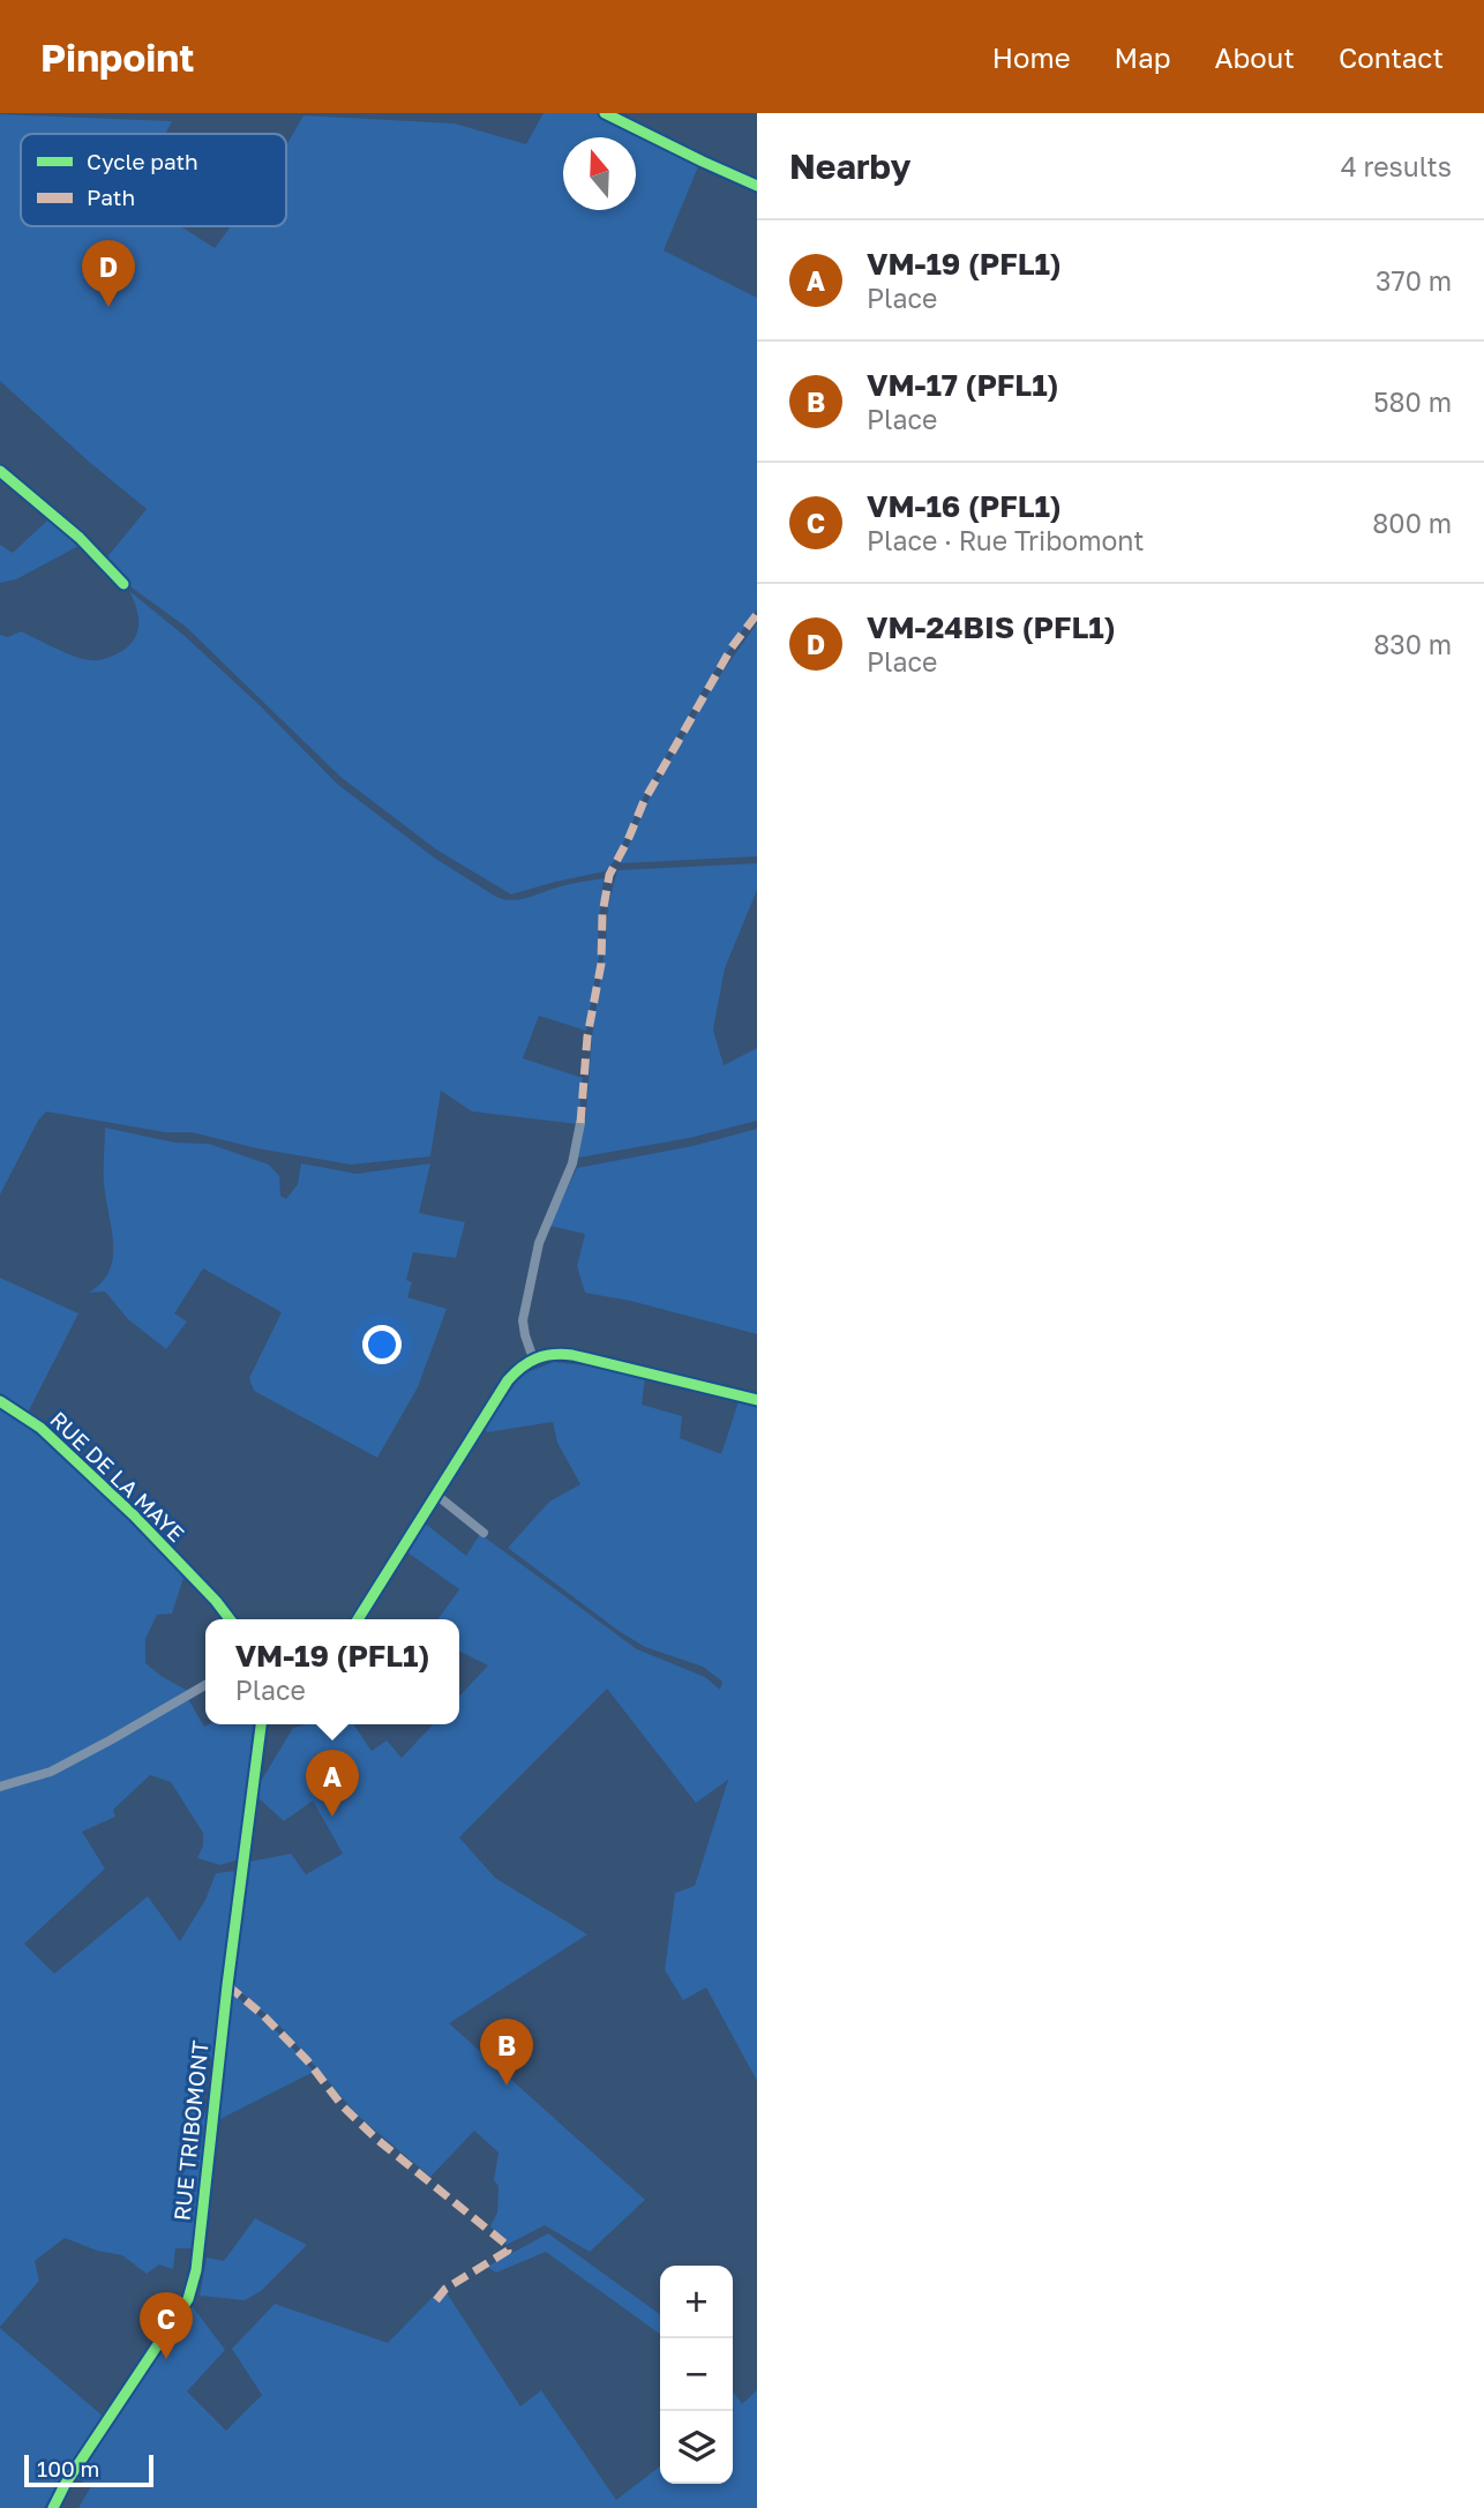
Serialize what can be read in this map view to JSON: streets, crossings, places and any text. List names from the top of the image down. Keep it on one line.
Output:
{"streets":{"street":["RUE DE LA MAYE","RUE TRIBOMONT"]},"legend":["Cycle path","Path"],"scale_bar":"100 m","north":"top","page":{"header":"Pinpoint","nav":["Home","Map","About","Contact"],"heading":["Nearby","4 results"],"list":[{"mark":"A","name":"VM-19 (PFL1)","note":"Place","value":"370 m"},{"mark":"B","name":"VM-17 (PFL1)","note":"Place","value":"580 m"},{"mark":"C","name":"VM-16 (PFL1)","note":"Place · Rue Tribomont","value":"800 m"},{"mark":"D","name":"VM-24BIS (PFL1)","note":"Place","value":"830 m"}],"pins":["D","A","B","C"],"popup":["VM-19 (PFL1)","Place"],"map_buttons":["+","−"],"scale":"100 m"}}
